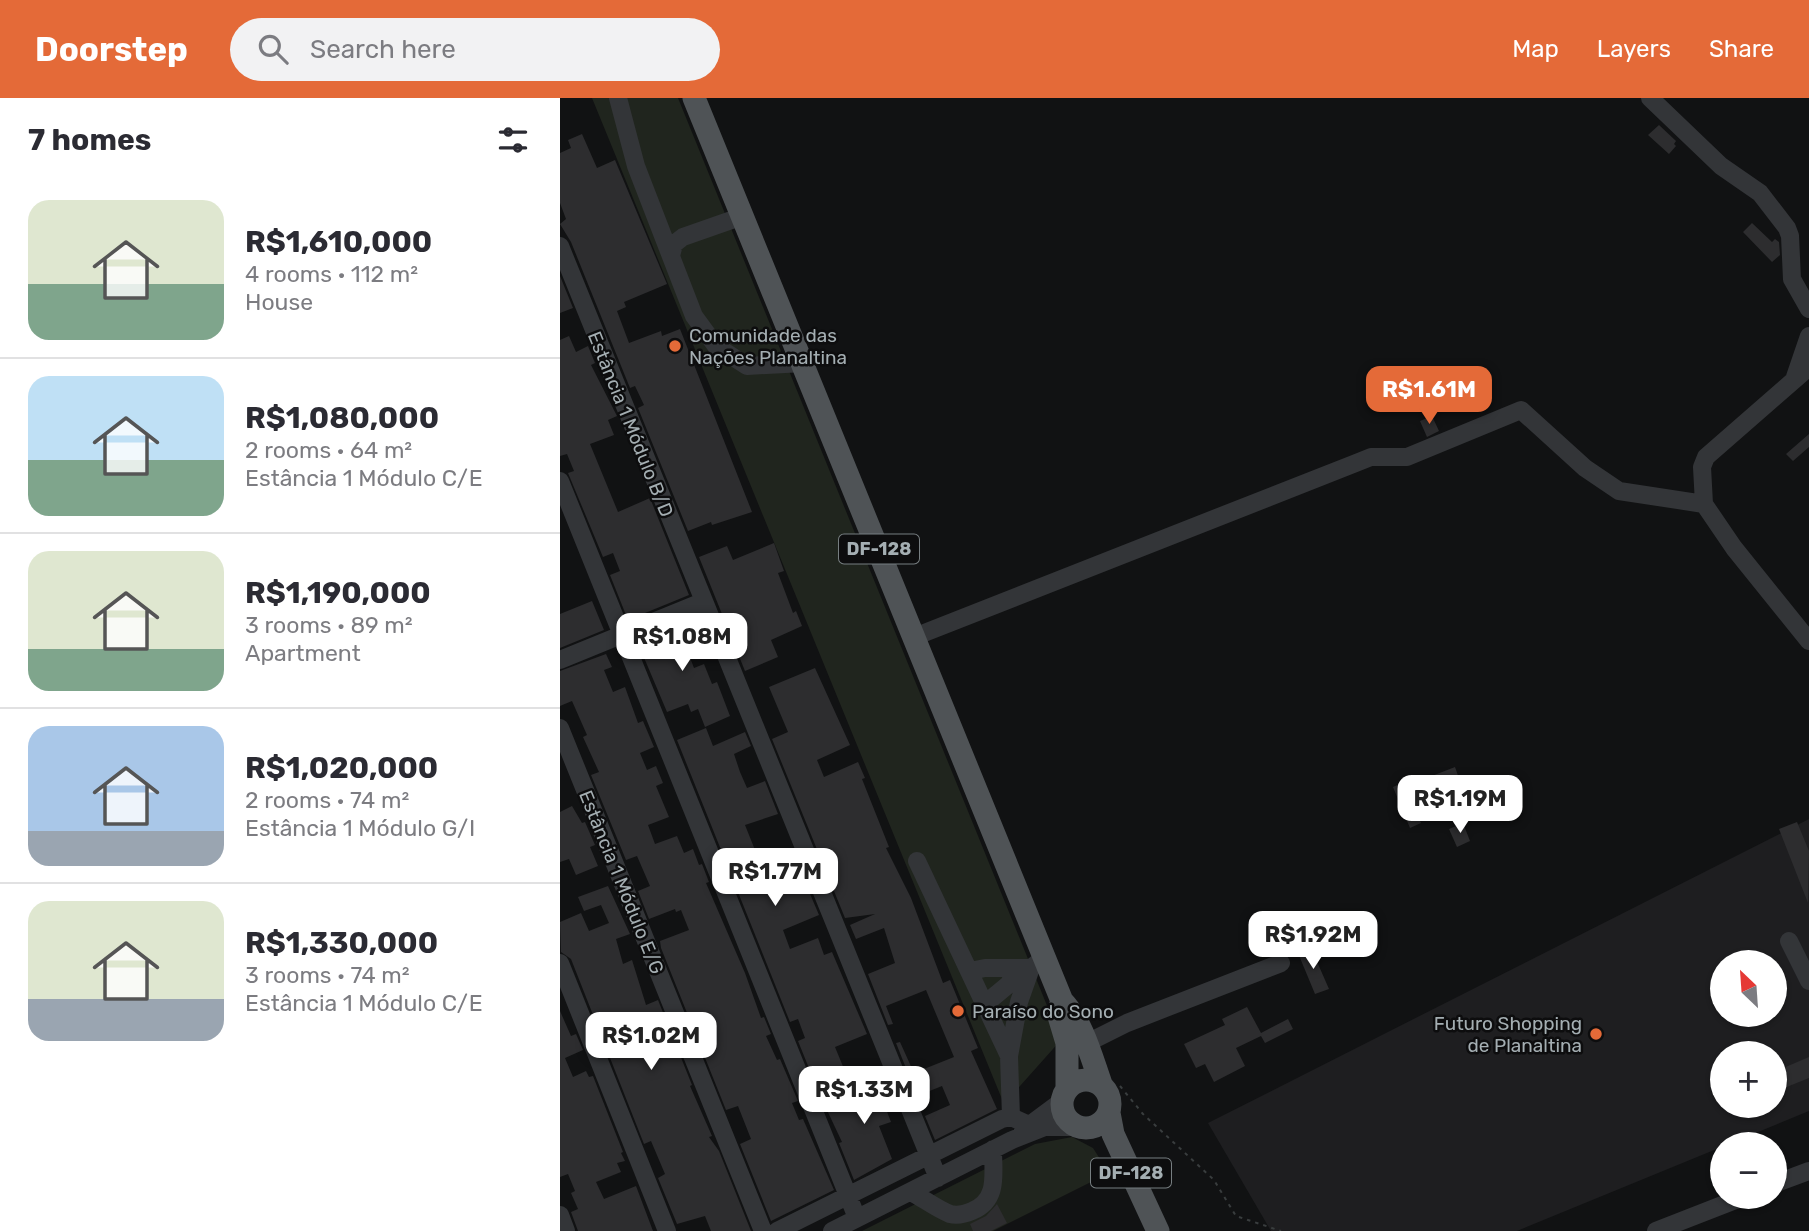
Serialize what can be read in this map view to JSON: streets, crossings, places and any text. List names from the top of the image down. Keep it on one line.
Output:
{"streets":{"main road":["DF-128"],"street":["Estância 1 Módulo B/D","Estância 1 Módulo E/G"]},"places":["Comunidade das Nações Planaltina","Paraíso do Sono","Futuro Shopping de Planaltina"],"north":"top left","page":{"header":"Doorstep","search":"Search here","nav":["Map","Layers","Share"],"heading":"7 homes","list":[{"name":"R$1,610,000","note":"4 rooms · 112 m² · House"},{"name":"R$1,080,000","note":"2 rooms · 64 m² · Estância 1 Módulo C/E"},{"name":"R$1,190,000","note":"3 rooms · 89 m² · Apartment"},{"name":"R$1,020,000","note":"2 rooms · 74 m² · Estância 1 Módulo G/I"},{"name":"R$1,330,000","note":"3 rooms · 74 m² · Estância 1 Módulo C/E"}],"price":["R$1.61M","R$1.08M","R$1.19M","R$1.77M","R$1.92M","R$1.02M","R$1.33M"],"map_buttons":["+","−"]}}
